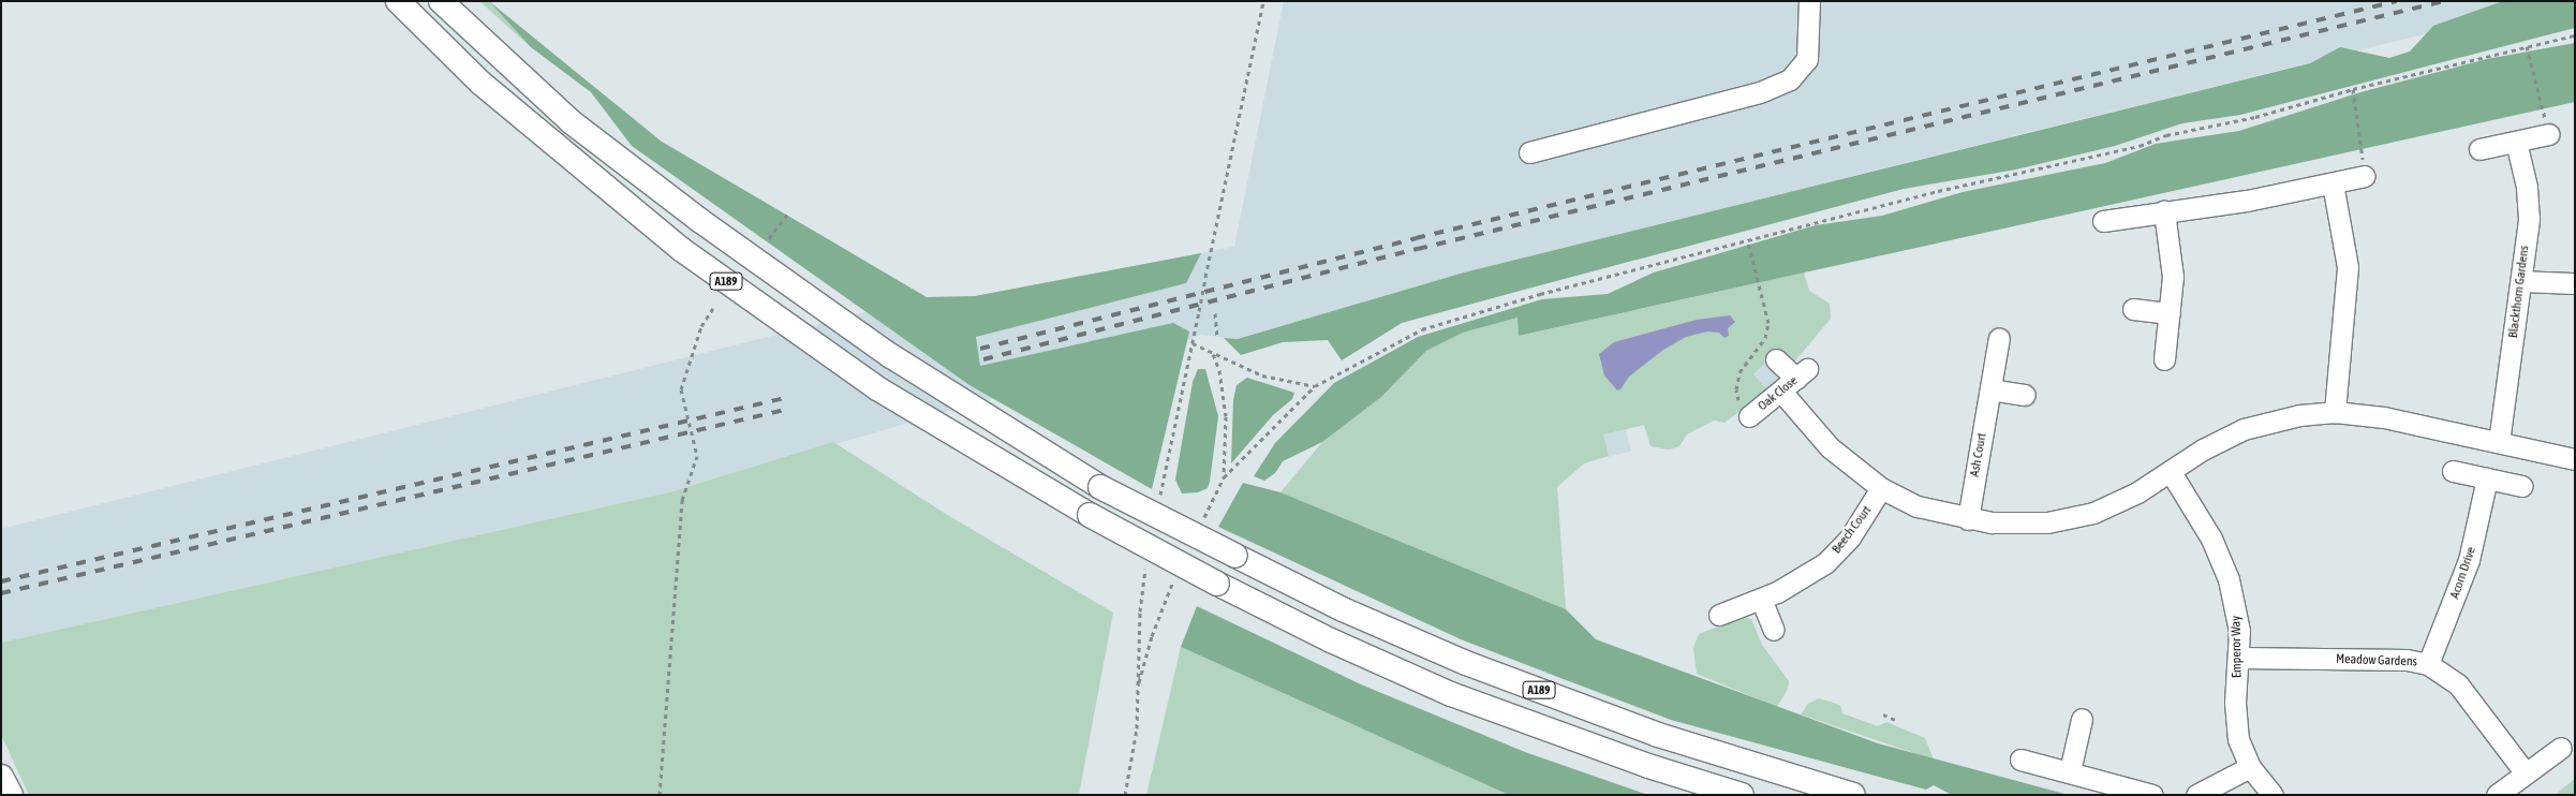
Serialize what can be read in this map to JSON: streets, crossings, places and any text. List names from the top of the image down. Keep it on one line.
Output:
{"streets":{"main road":["A189"],"street":["Blackthorn Gardens","Oak Close","Ash Court","Beech Court","Acorn Drive","Emperor Way","Meadow Gardens"]},"crossings":[["Acorn Drive","Meadow Gardens"],["Emperor Way","Meadow Gardens"]]}
